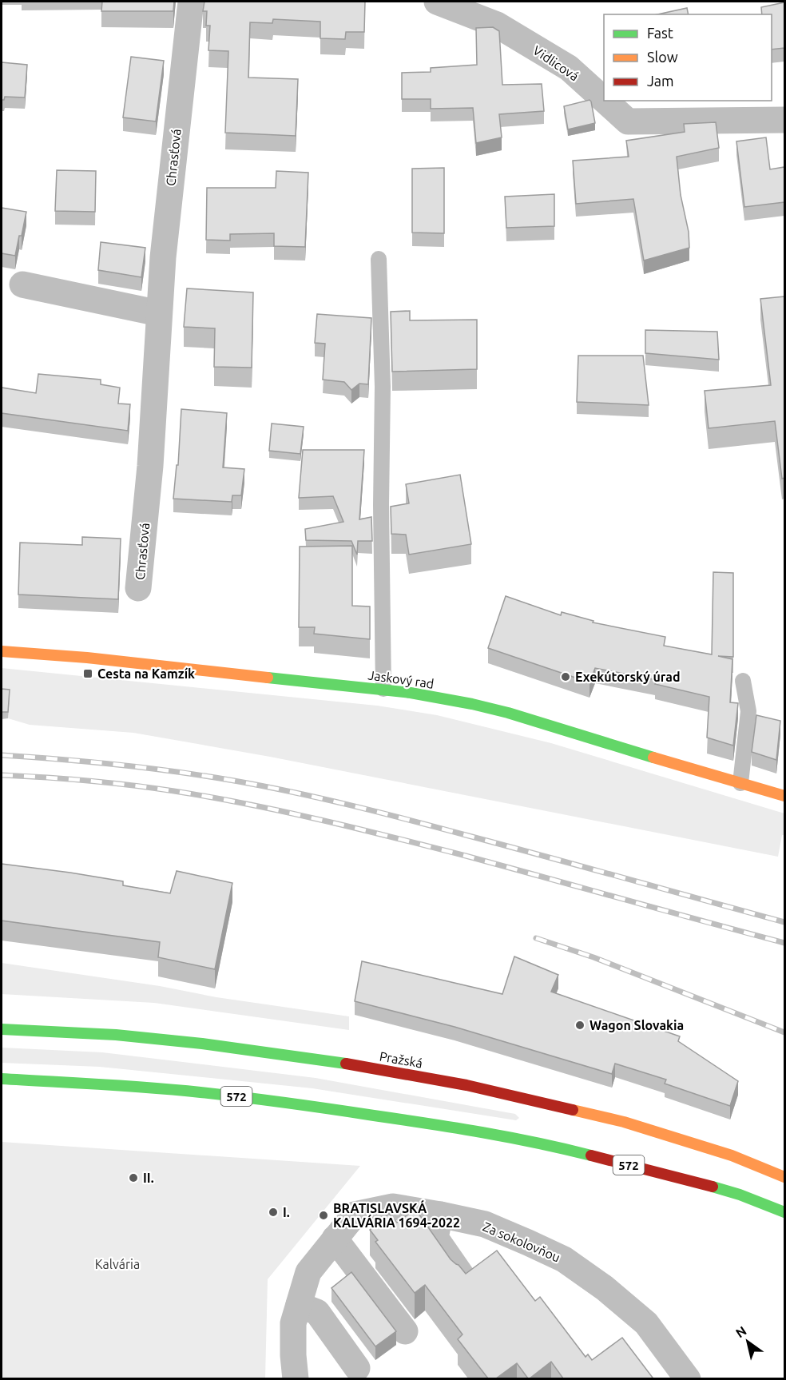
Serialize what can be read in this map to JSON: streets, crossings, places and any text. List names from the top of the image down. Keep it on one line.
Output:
{"streets":{"main road":["Jaskový rad","Pražská","572"],"street":["Vidlicová","Chrasťová","Za sokolovňou"]},"parks":["Kalvária"],"places":{"transit":["Cesta na Kamzík"],"other":["Exekútorský úrad","Wagon Slovakia","II.","I.","BRATISLAVSKÁ KALVÁRIA 1694-2022"]},"legend":["Fast","Slow","Jam"],"north":"top left"}
